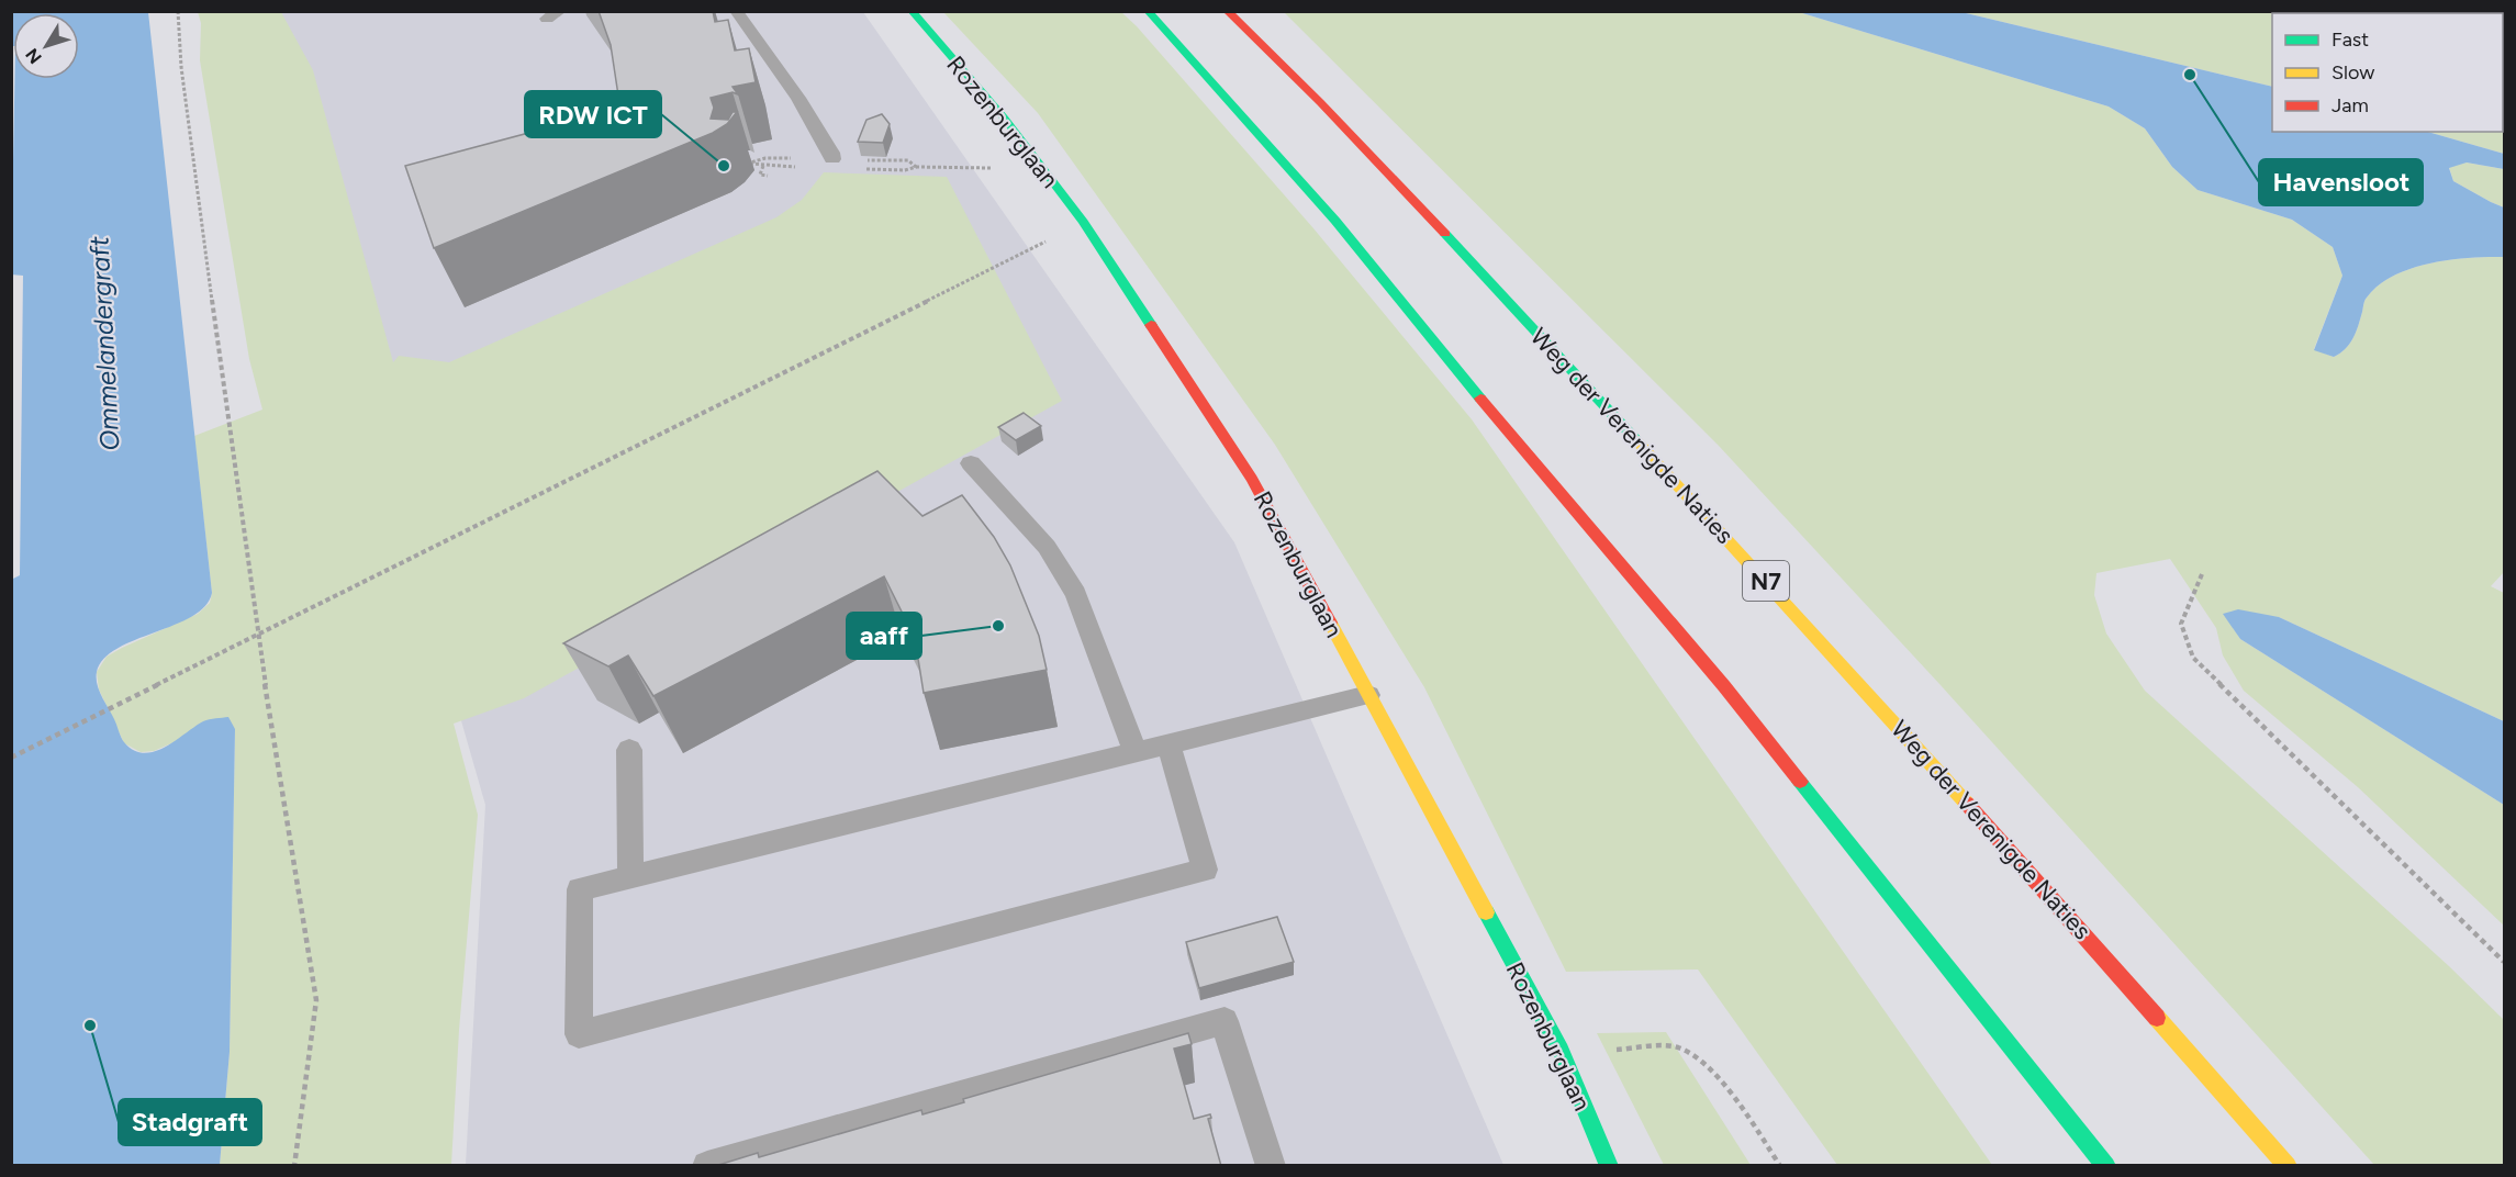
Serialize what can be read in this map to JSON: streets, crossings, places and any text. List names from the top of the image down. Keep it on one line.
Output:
{"streets":{"main road":["Rozenburglaan","Weg der Verenigde Naties","N7"]},"water":["Ommelandergraft"],"places":["Havensloot","RDW ICT","aaff","Stadgraft"],"legend":["Fast","Slow","Jam"],"north":"bottom left"}
